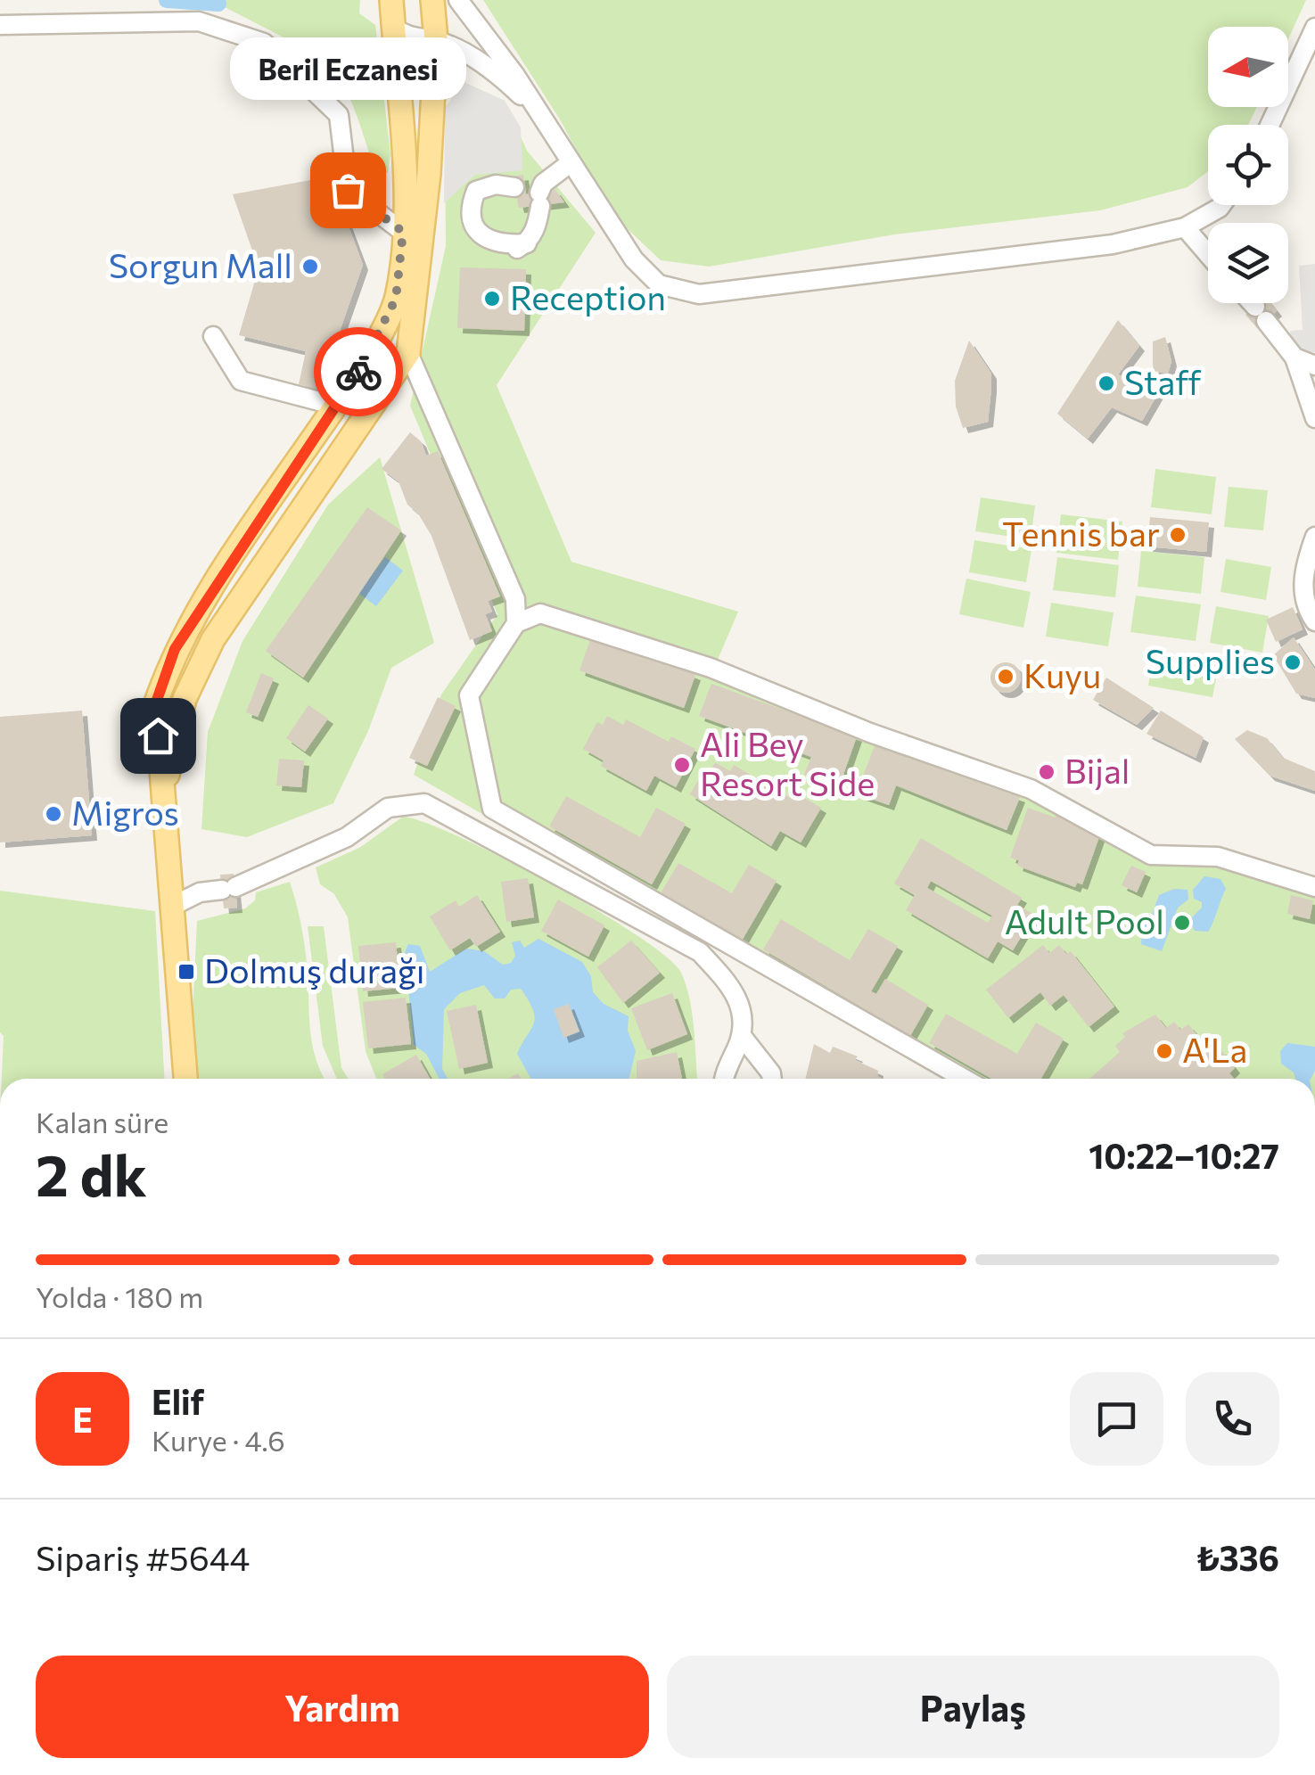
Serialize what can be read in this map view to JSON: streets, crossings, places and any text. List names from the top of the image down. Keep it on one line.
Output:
{"places":{"other":["Beril Eczanesi","Sorgun Mall","Reception","Staff","Tennis bar","Supplies","Kuyu","Ali Bey Resort Side","Bijal","Migros","Adult Pool","A'La"],"transit":["Dolmuş durağı"]},"north":"left","page":{"bubble":"Beril Eczanesi","heading":["2 dk","Kalan süre","10:22–10:27"],"panel":["Elif","Kurye · 4.6","Sipariş #5644","₺336"],"bar":"Yolda · 180 m","round":"E","buttons":["Yardım","Paylaş"]}}
